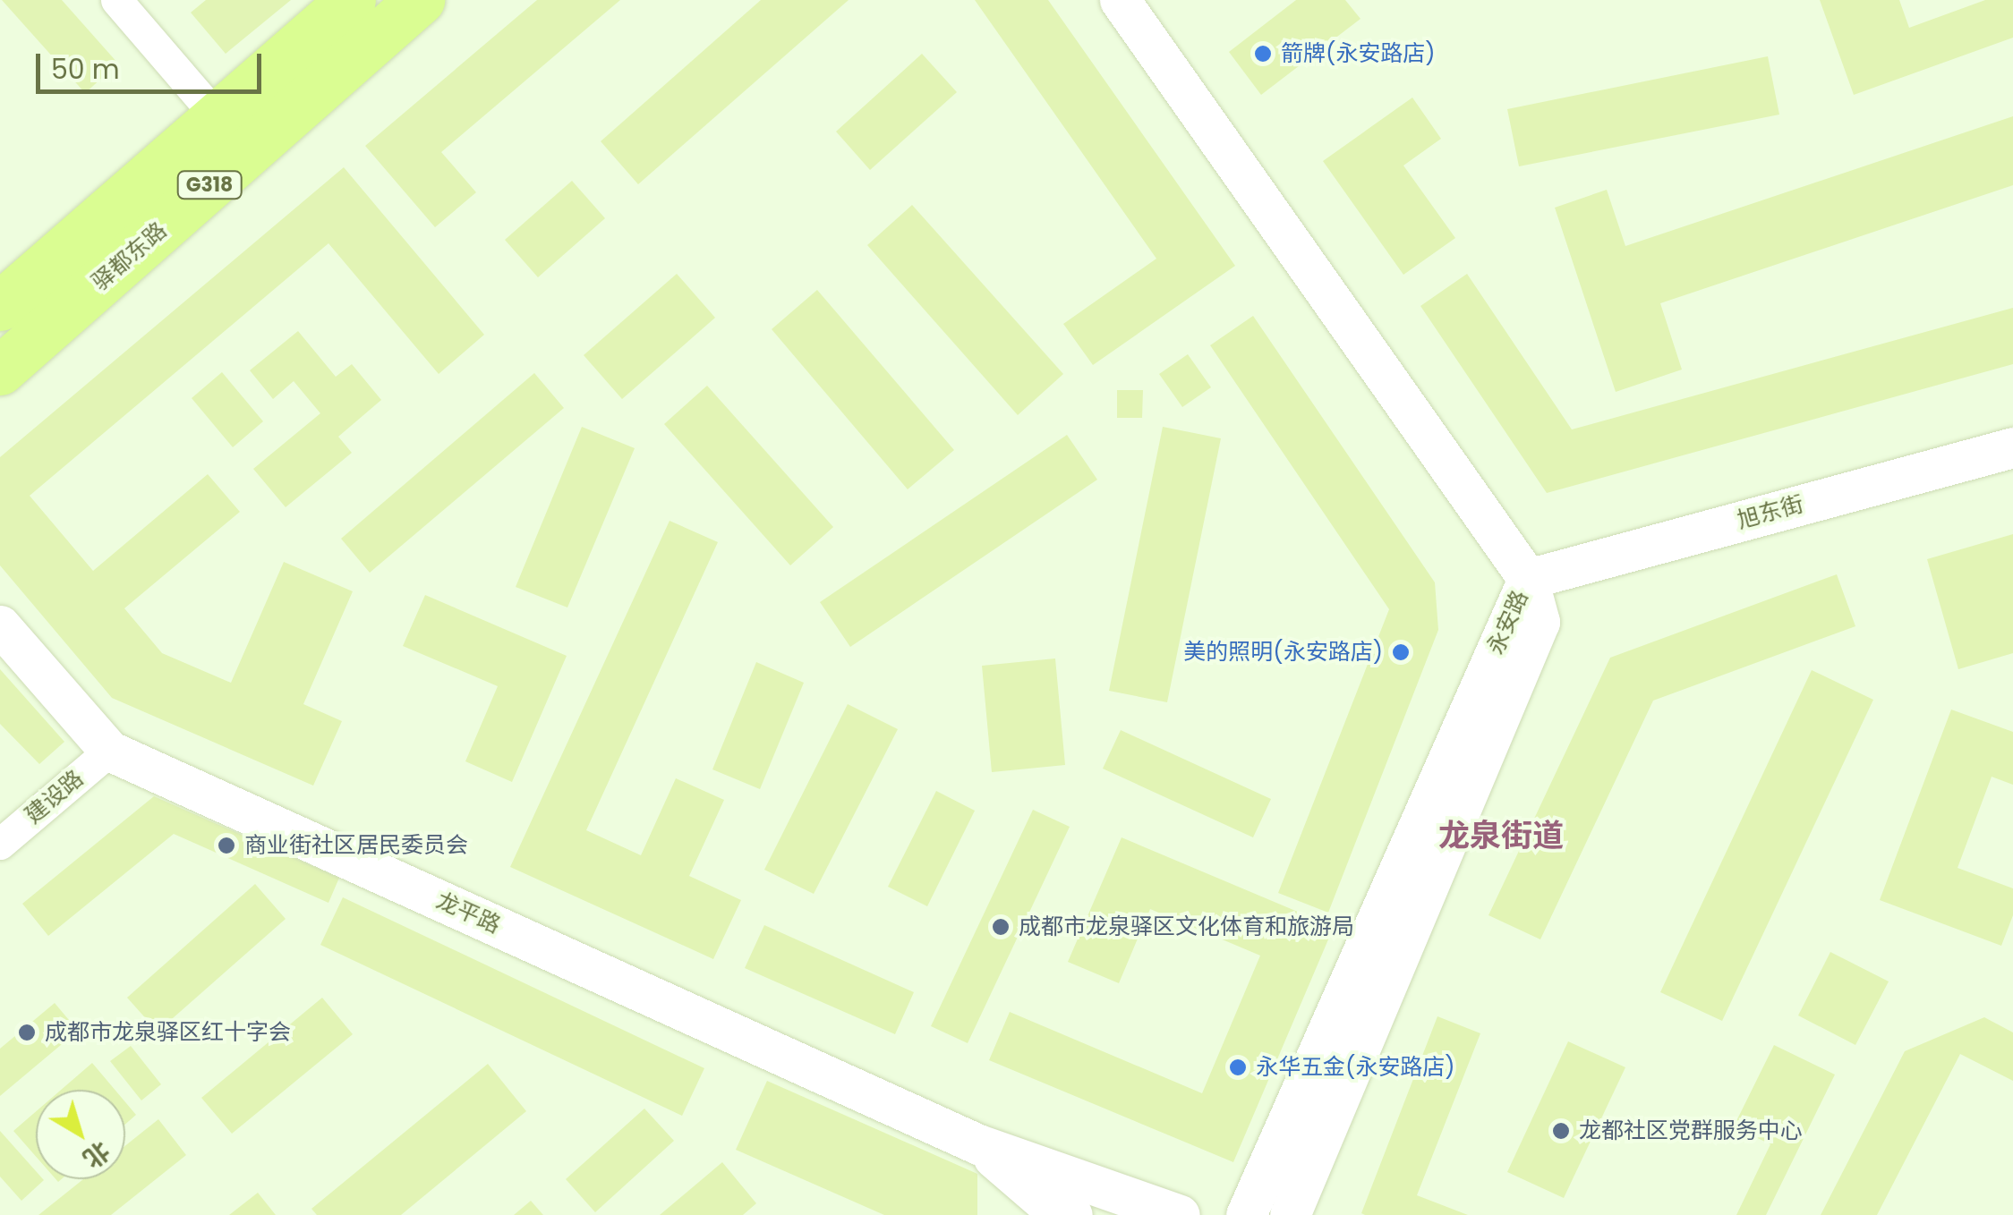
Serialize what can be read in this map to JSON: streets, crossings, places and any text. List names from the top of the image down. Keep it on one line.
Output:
{"streets":{"highway":["G318","驿都东路"],"street":["旭东街","永安路","建设路","龙平路"]},"crossings":[["旭东街","永安路"],["建设路","龙平路"]],"districts":["龙泉街道"],"places":["箭牌(永安路店)","美的照明(永安路店)","商业街社区居民委员会","成都市龙泉驿区文化体育和旅游局","成都市龙泉驿区红十字会","永华五金(永安路店)","龙都社区党群服务中心"],"scale_bar":"50 m","north":"bottom right"}
